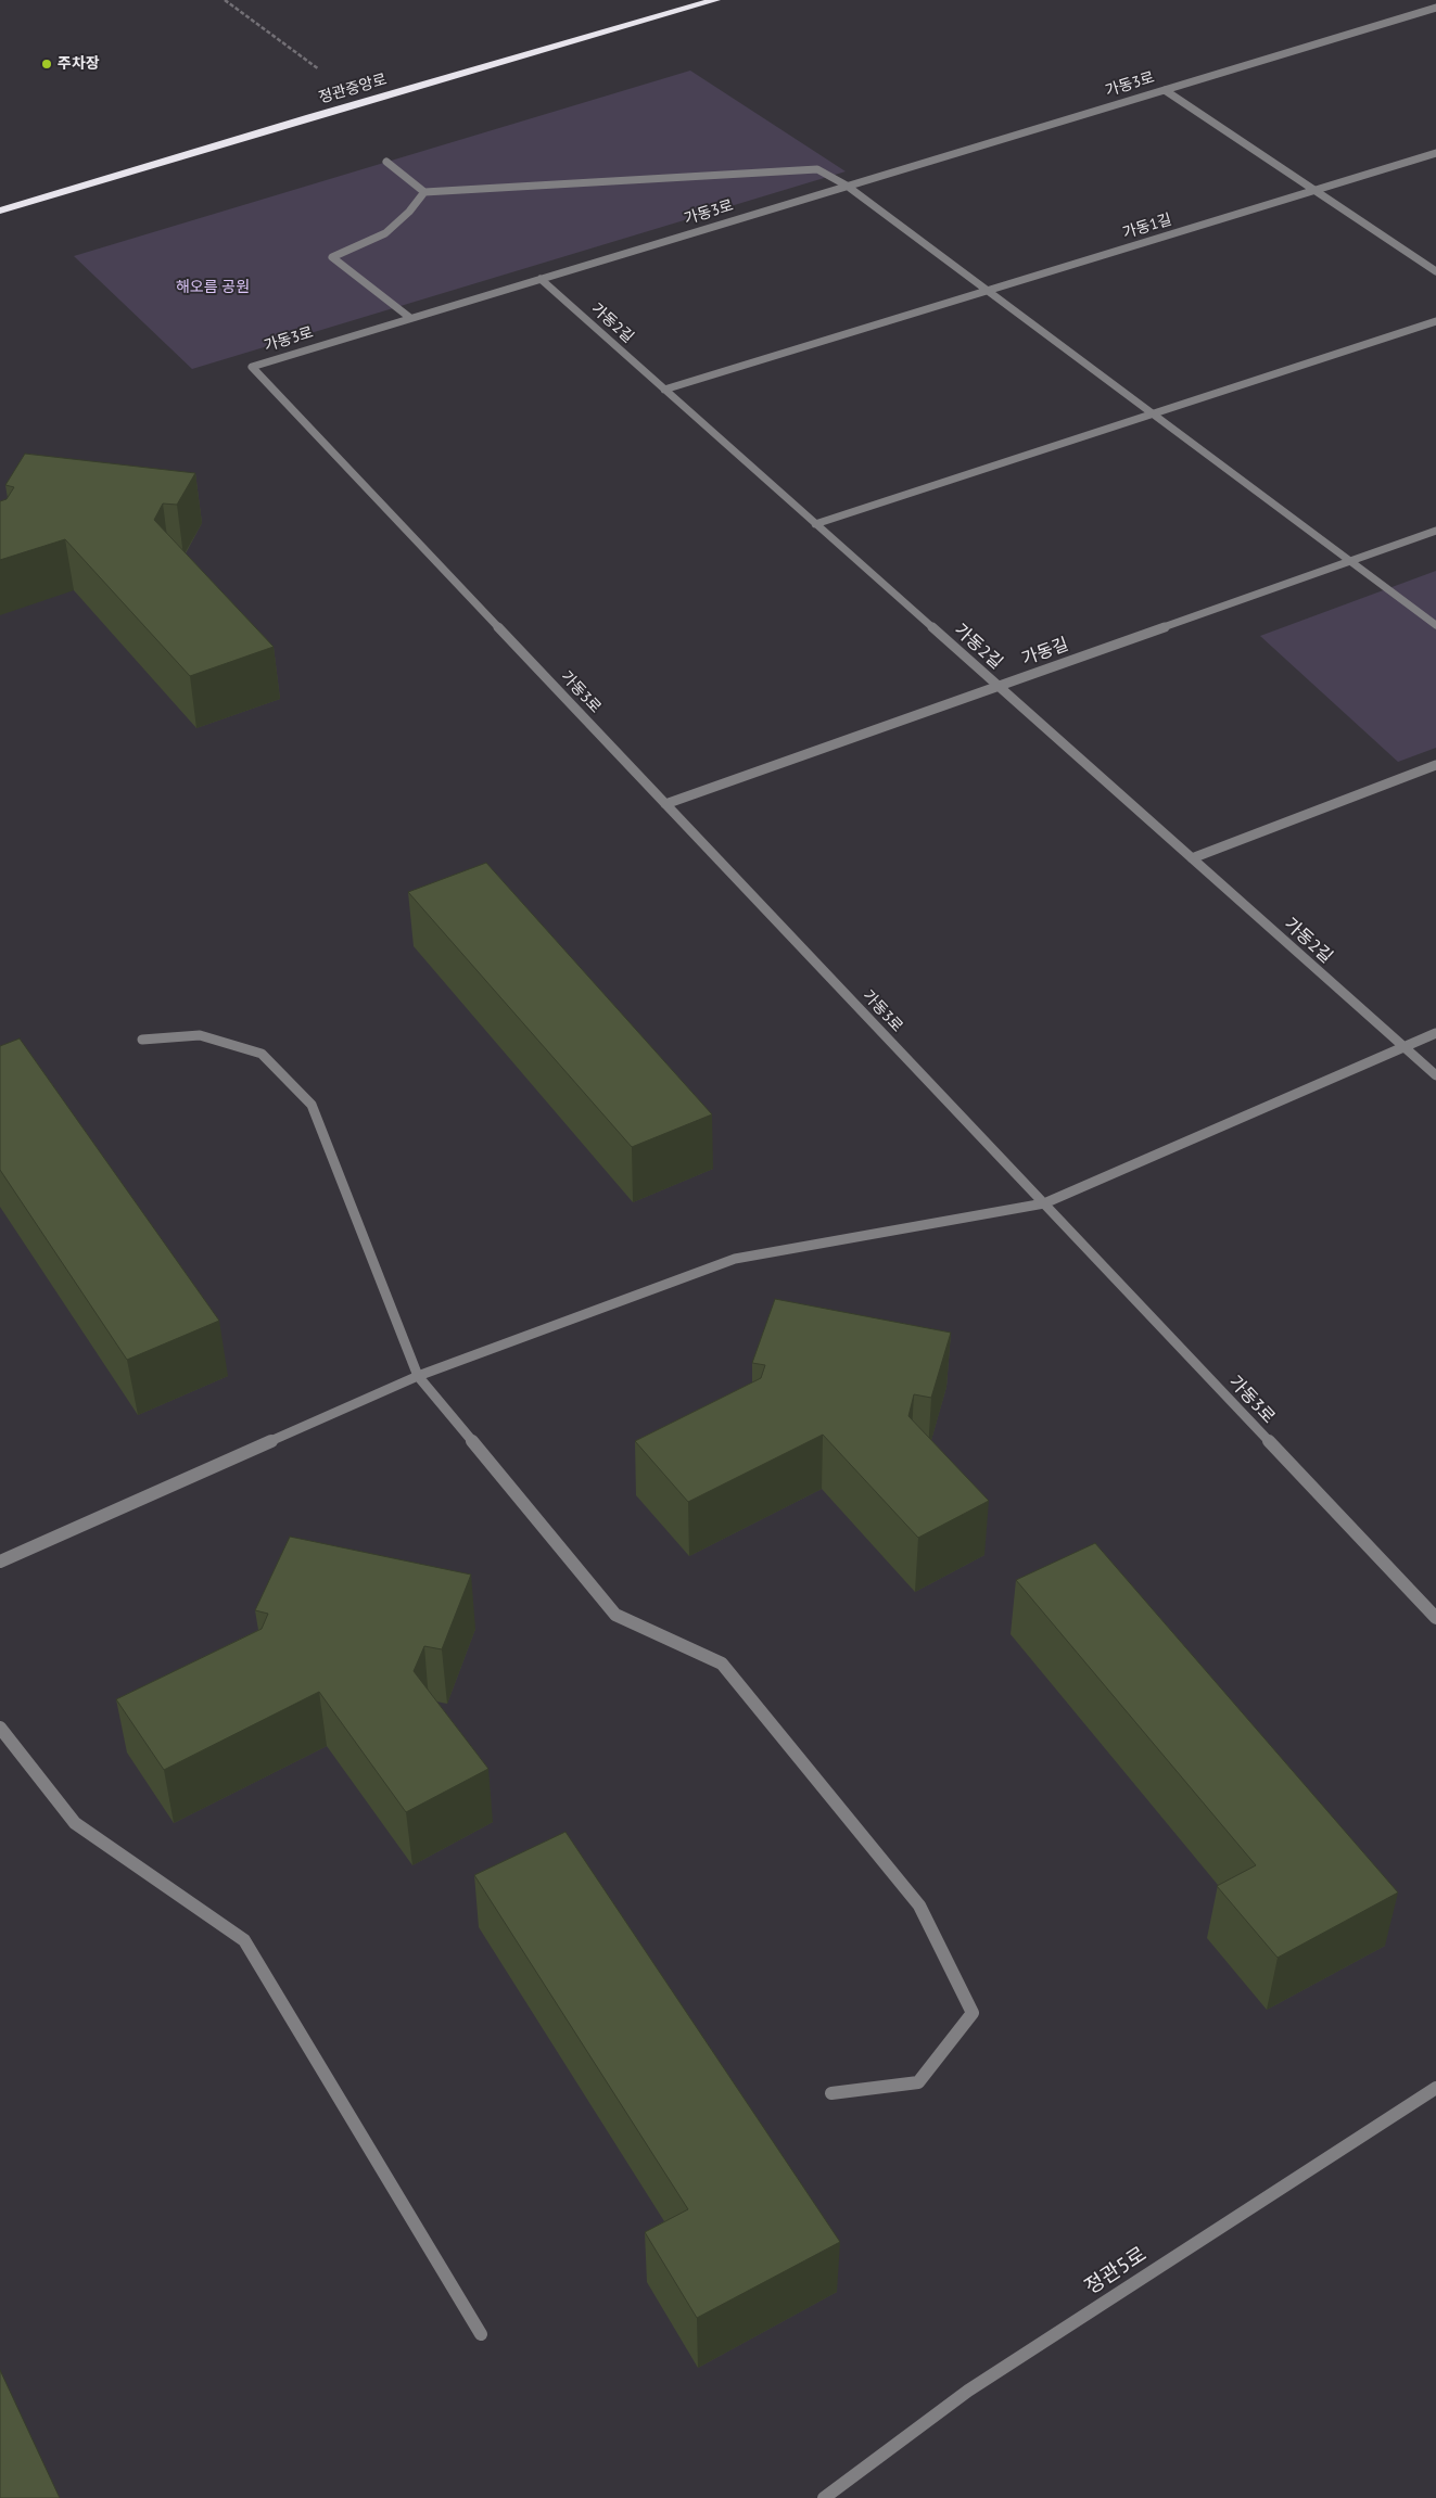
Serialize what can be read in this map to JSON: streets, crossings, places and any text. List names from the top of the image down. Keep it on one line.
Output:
{"streets":{"highway":["정관중앙로"],"street":["가동3로","가동1길","가동2길","가동길","정관5로"]},"crossings":[["가동3로","가동2길"],["가동3로","가동길"],["가동2길","가동길"]],"parks":["해오름 공원"],"places":["주차장"]}
